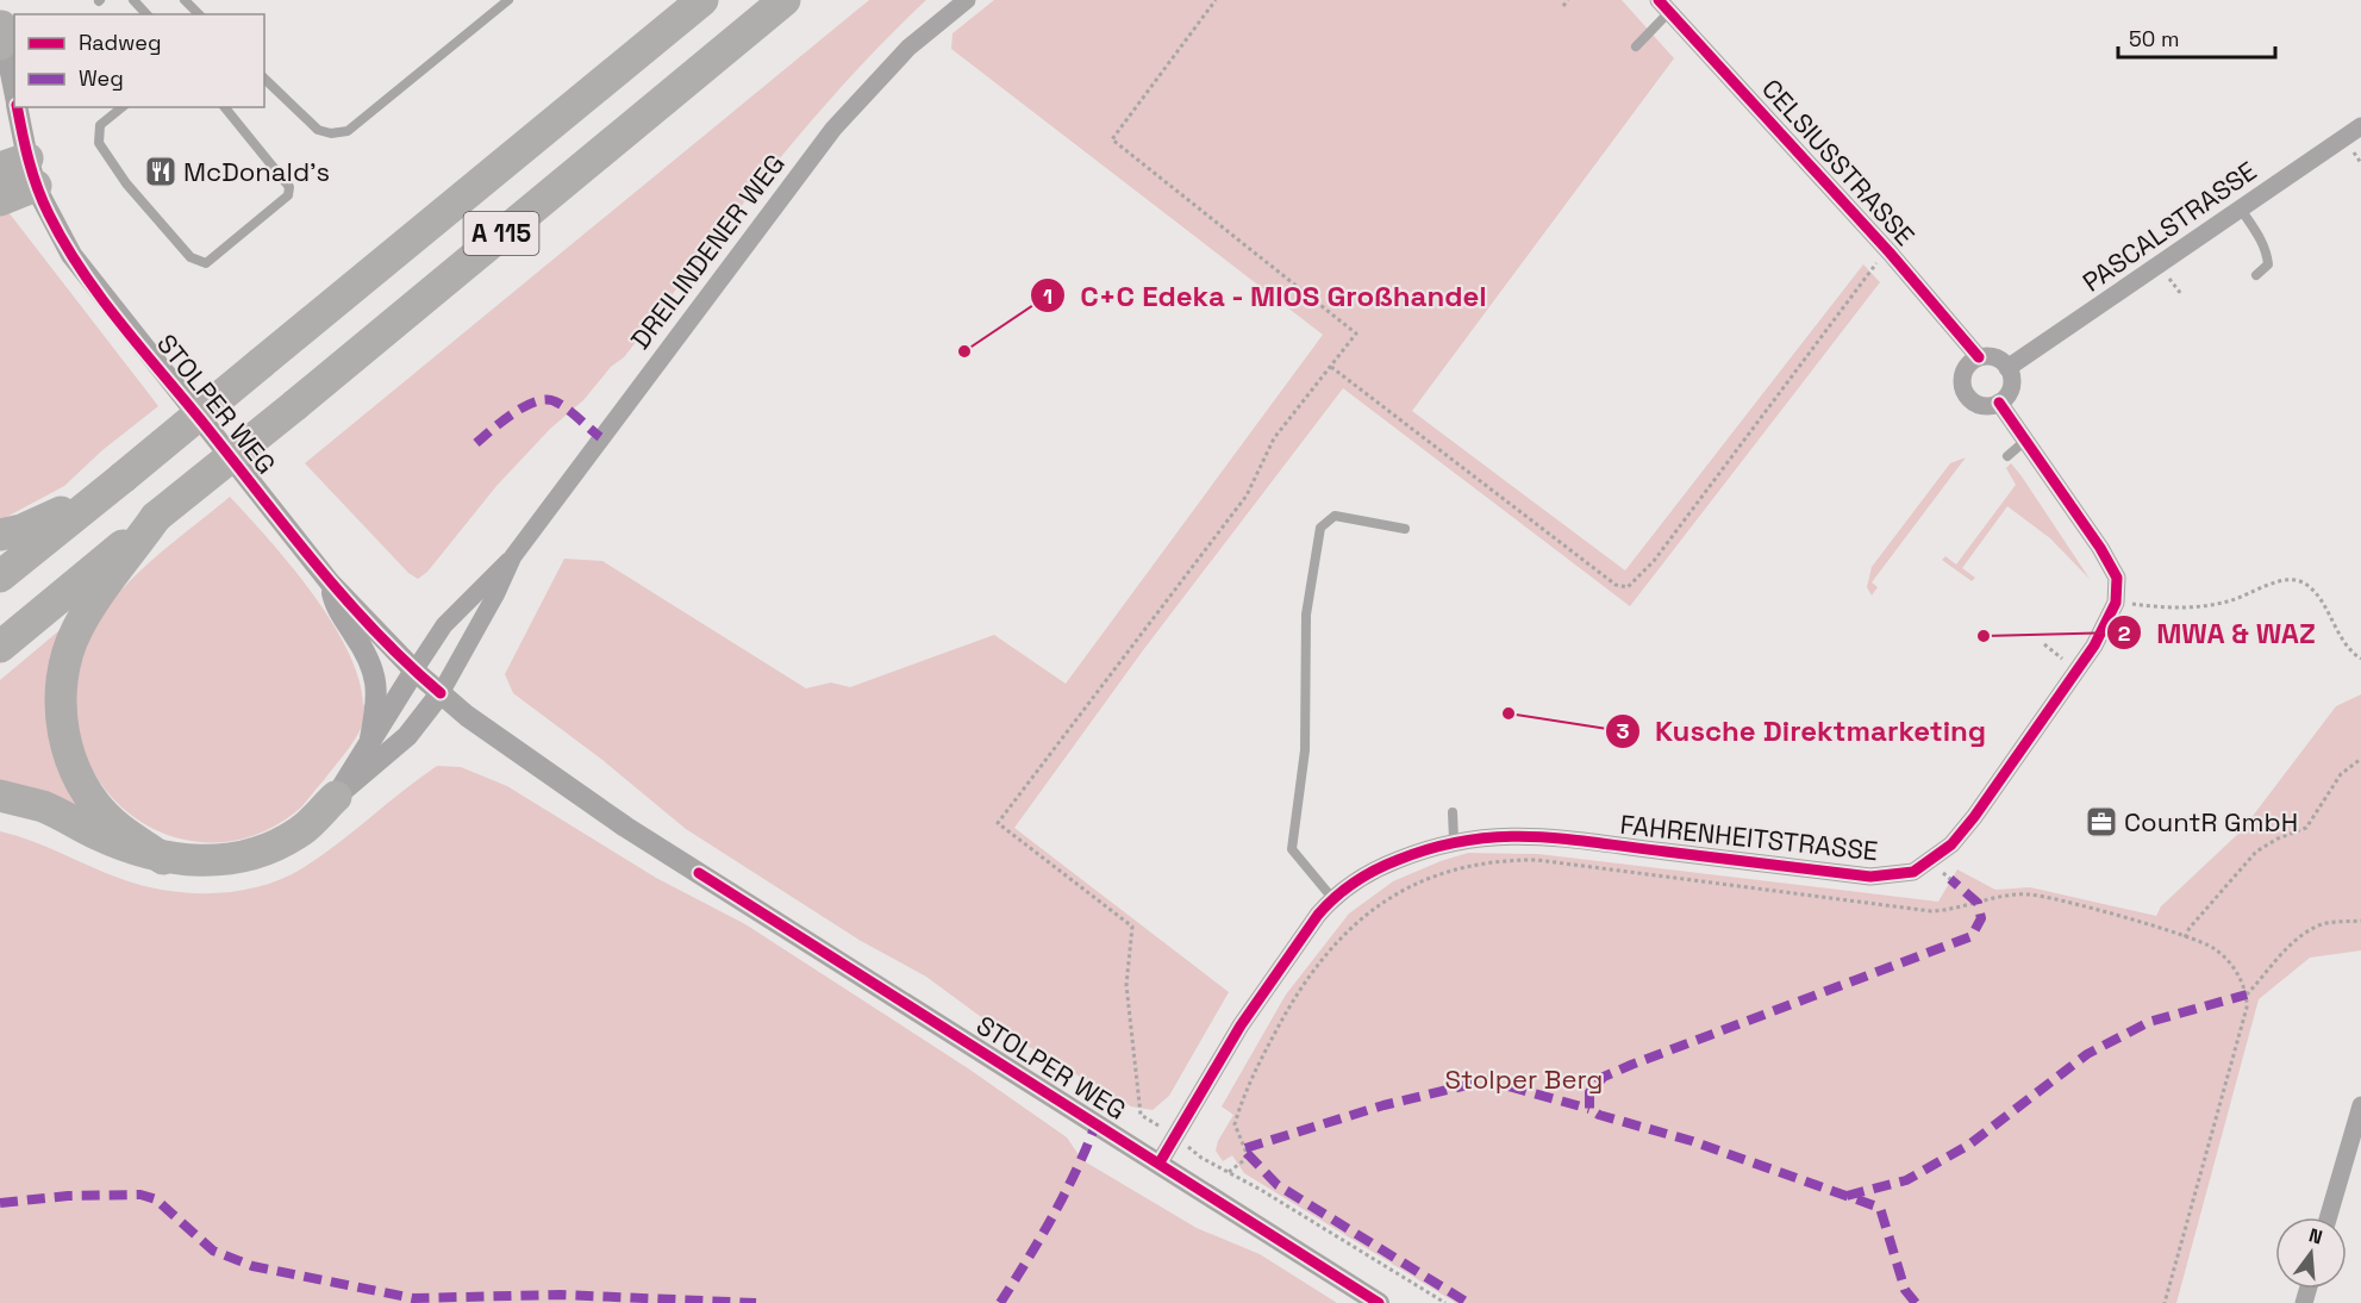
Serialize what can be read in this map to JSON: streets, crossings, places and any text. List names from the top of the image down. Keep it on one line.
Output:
{"streets":{"highway":["A 115"],"street":["CELSIUSSTRASSE","PASCALSTRASSE","DREILINDENER WEG","STOLPER WEG","FAHRENHEITSTRASSE"]},"crossings":[["CELSIUSSTRASSE","PASCALSTRASSE"],["DREILINDENER WEG","STOLPER WEG"],["STOLPER WEG","FAHRENHEITSTRASSE"]],"parks":["Stolper Berg"],"places":{"restaurant":["McDonald's"],"other":["C+C Edeka - MIOS Großhandel","MWA & WAZ","Kusche Direktmarketing"],"office":["CountR GmbH"]},"legend":["Radweg","Weg"],"scale_bar":"50 m","north":"top"}
